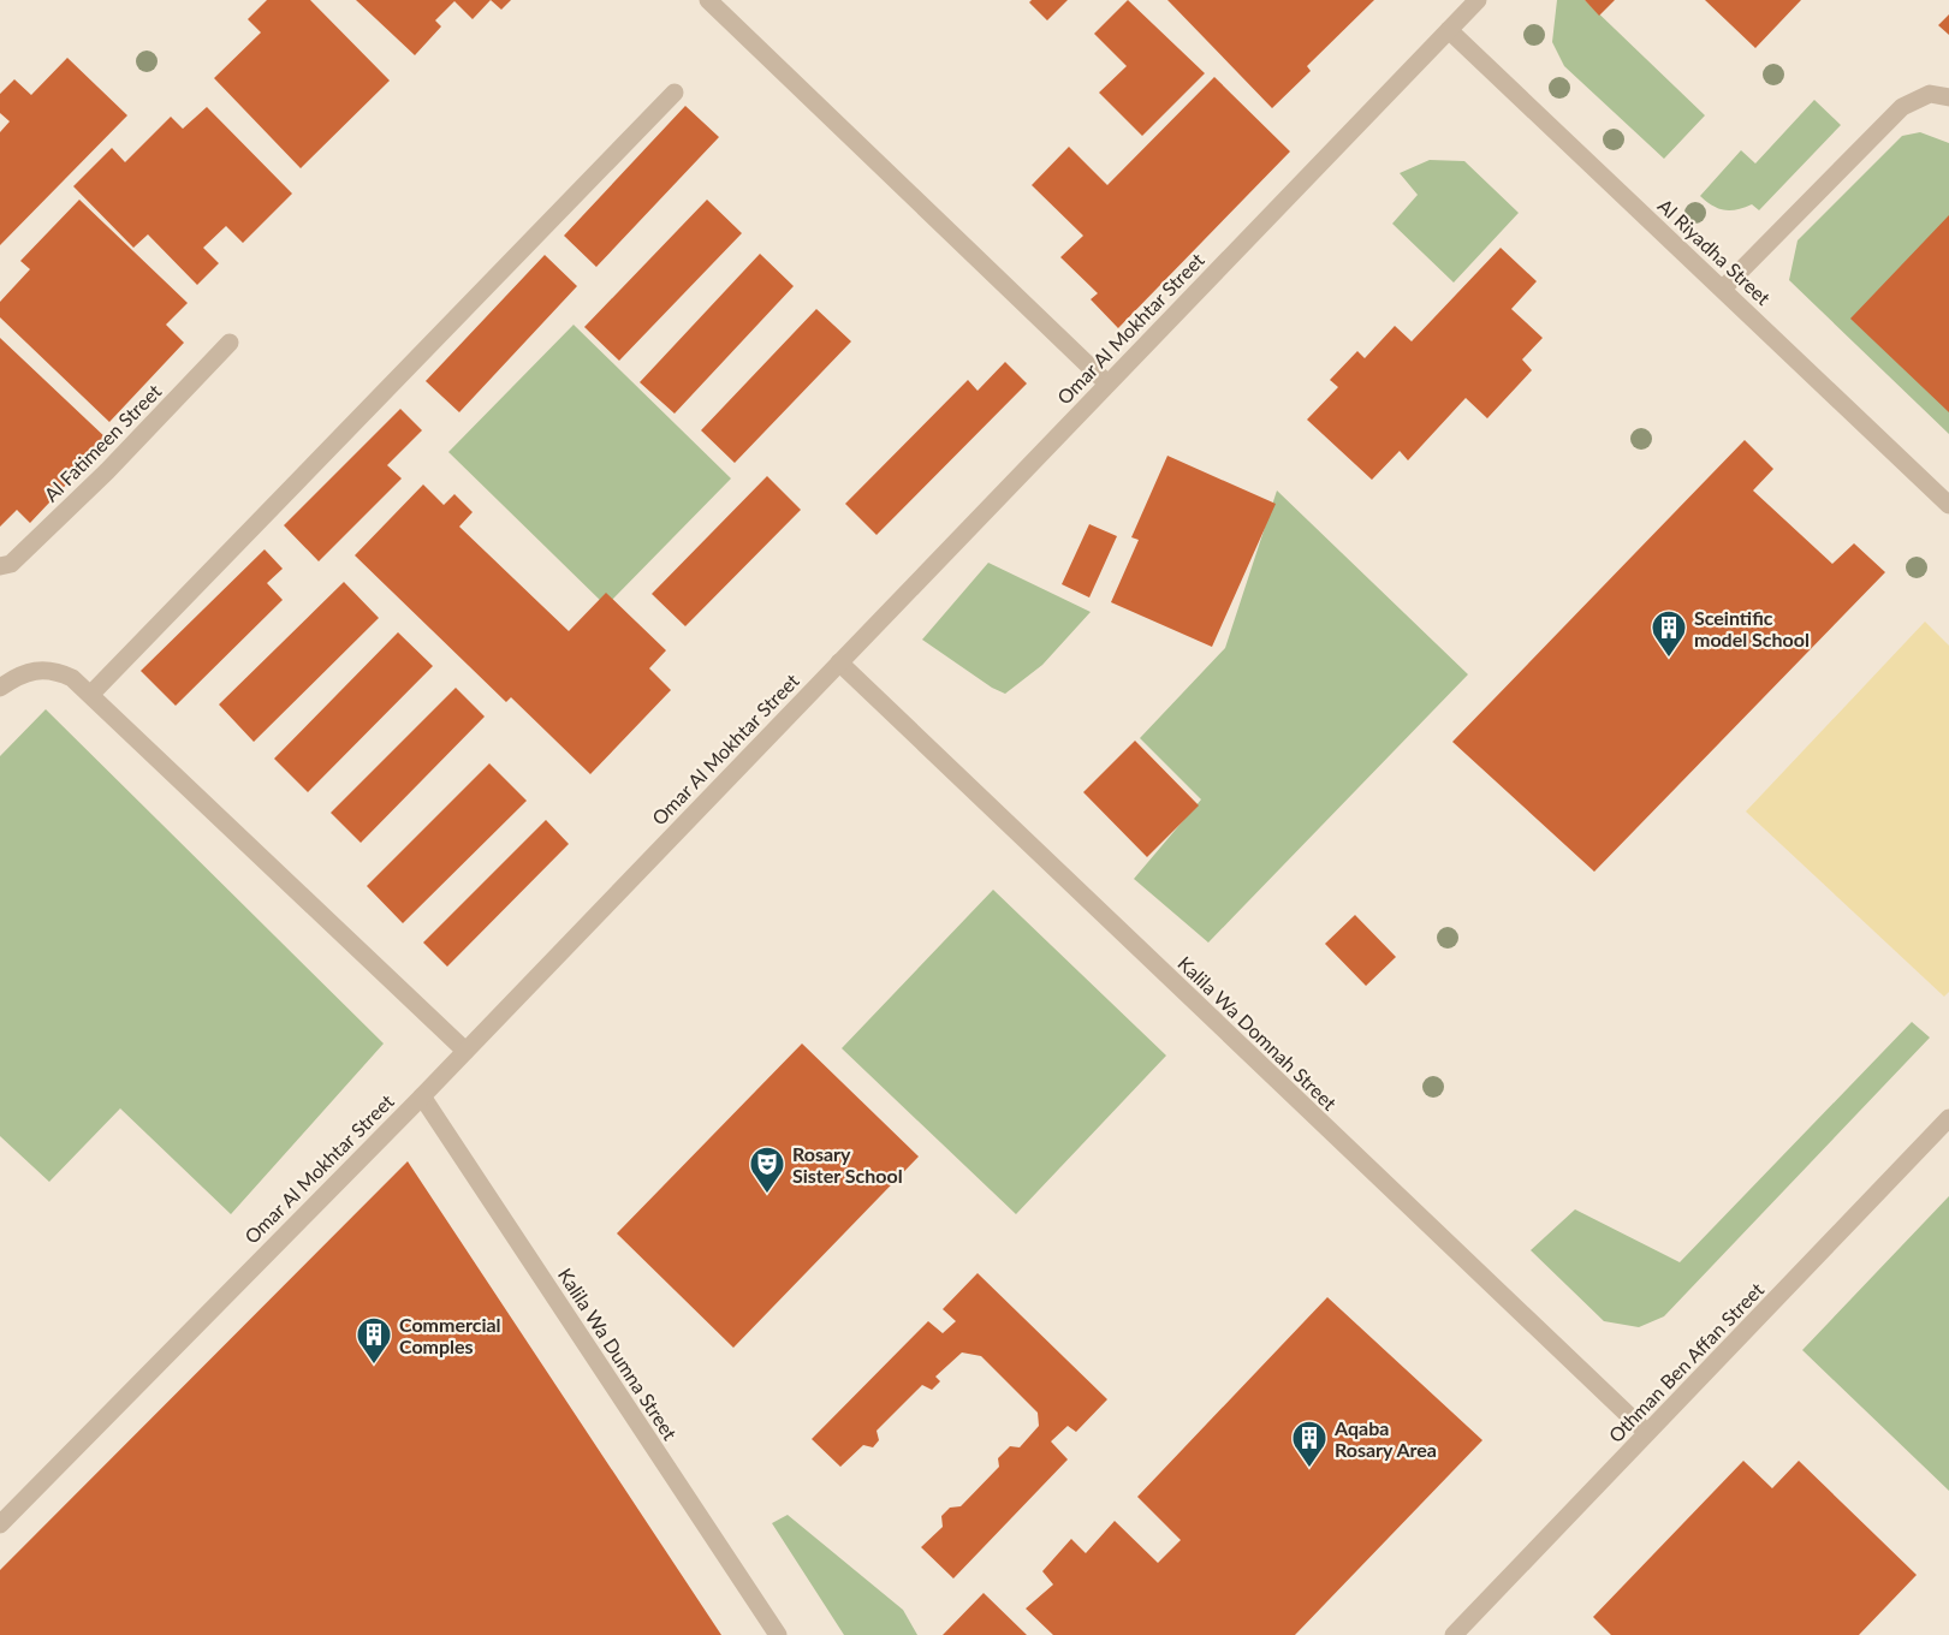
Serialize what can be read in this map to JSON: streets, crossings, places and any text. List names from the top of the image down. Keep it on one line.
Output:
{"streets":{"street":["Al Riyadha Street","Omar Al Mokhtar Street","Al Fatimeen Street","Kalila Wa Domnah Street","Kalila Wa Dumna Street","Othman Ben Affan Street"]},"crossings":[["Al Riyadha Street","Omar Al Mokhtar Street"],["Omar Al Mokhtar Street","Kalila Wa Domnah Street"],["Omar Al Mokhtar Street","Kalila Wa Dumna Street"],["Kalila Wa Domnah Street","Othman Ben Affan Street"]],"places":{"building":["Sceintific model School","Commercial Comples","Aqaba Rosary Area"],"theatre":["Rosary Sister School"]}}
